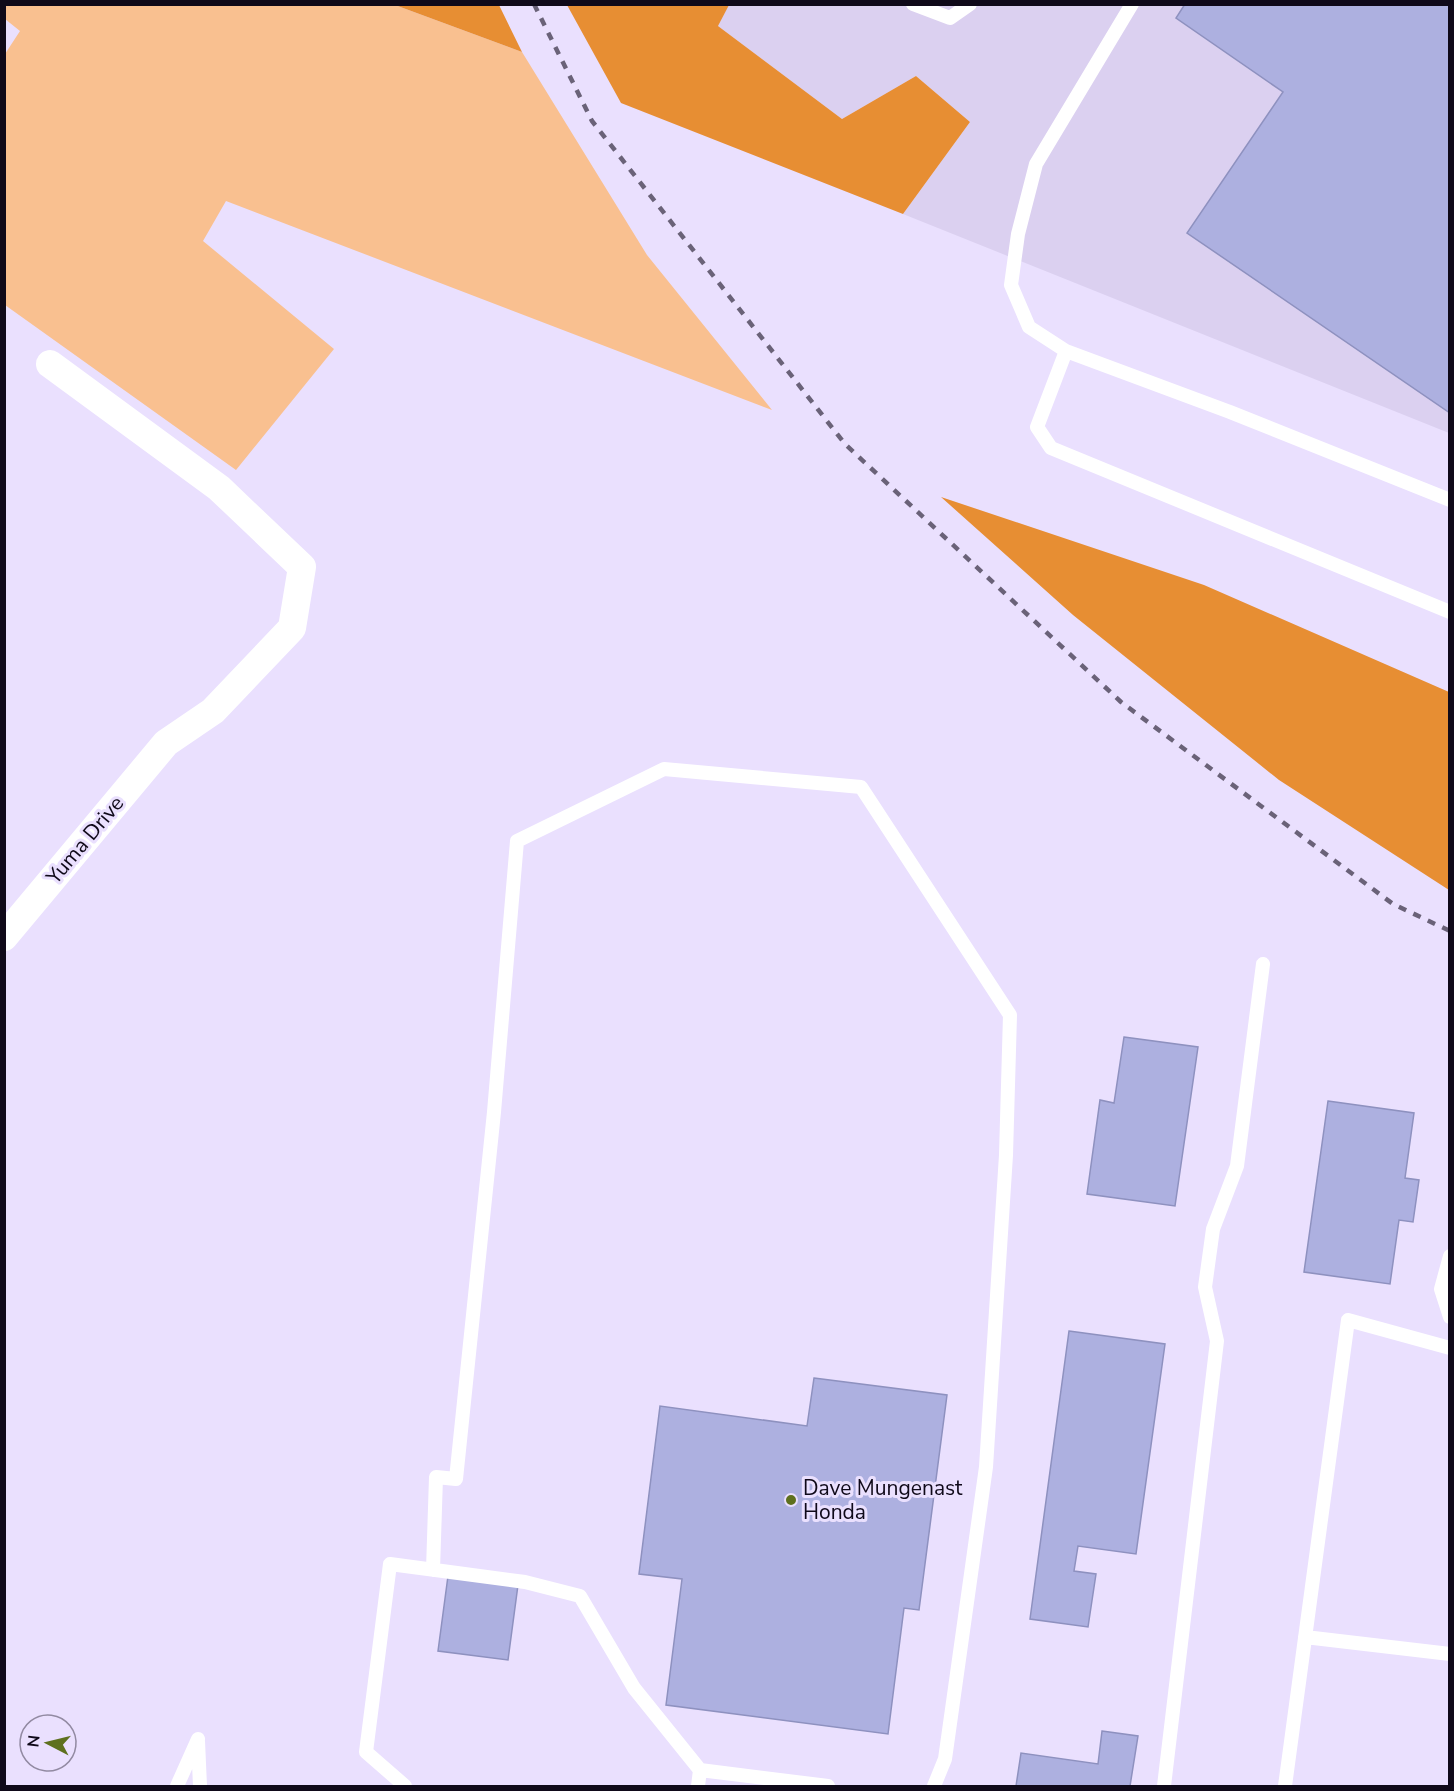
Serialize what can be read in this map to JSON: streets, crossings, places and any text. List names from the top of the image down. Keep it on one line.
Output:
{"streets":{"street":["Yuma Drive"]},"places":["Dave Mungenast Honda"],"north":"left"}
